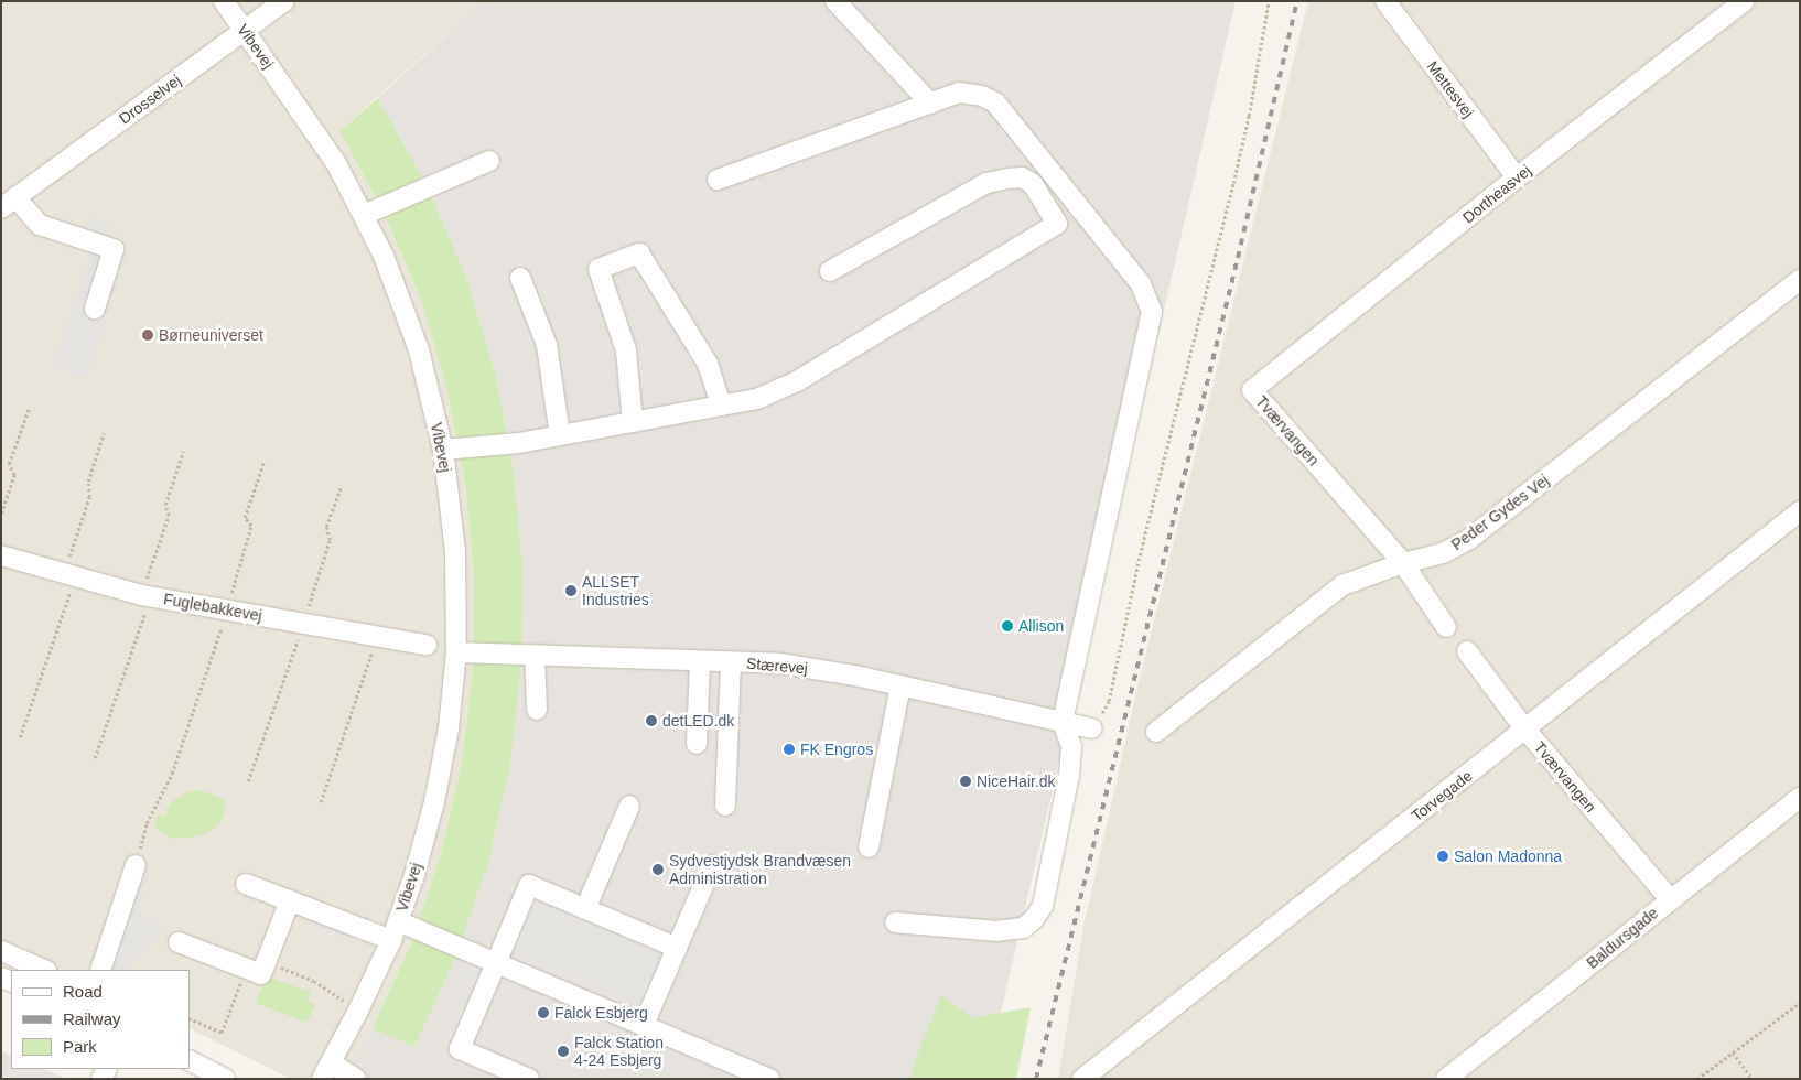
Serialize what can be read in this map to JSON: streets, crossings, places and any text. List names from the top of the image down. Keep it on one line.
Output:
{"streets":{"street":["Vibevej","Mettesvej","Drosselvej","Dortheasvej","Tværvangen","Peder Gydes Vej","Fuglebakkevej","Stærevej","Torvegade","Baldursgade"]},"crossings":[["Vibevej","Drosselvej"],["Vibevej","Stærevej"],["Mettesvej","Dortheasvej"],["Dortheasvej","Tværvangen"],["Tværvangen","Peder Gydes Vej"],["Tværvangen","Torvegade"],["Tværvangen","Baldursgade"]],"places":["Børneuniverset","ALLSET Industries","Allison","detLED.dk","FK Engros","NiceHair.dk","Salon Madonna","Sydvestjydsk Brandvæsen Administration","Falck Esbjerg","Falck Station 4-24 Esbjerg"],"legend":["Road","Railway","Park"]}
